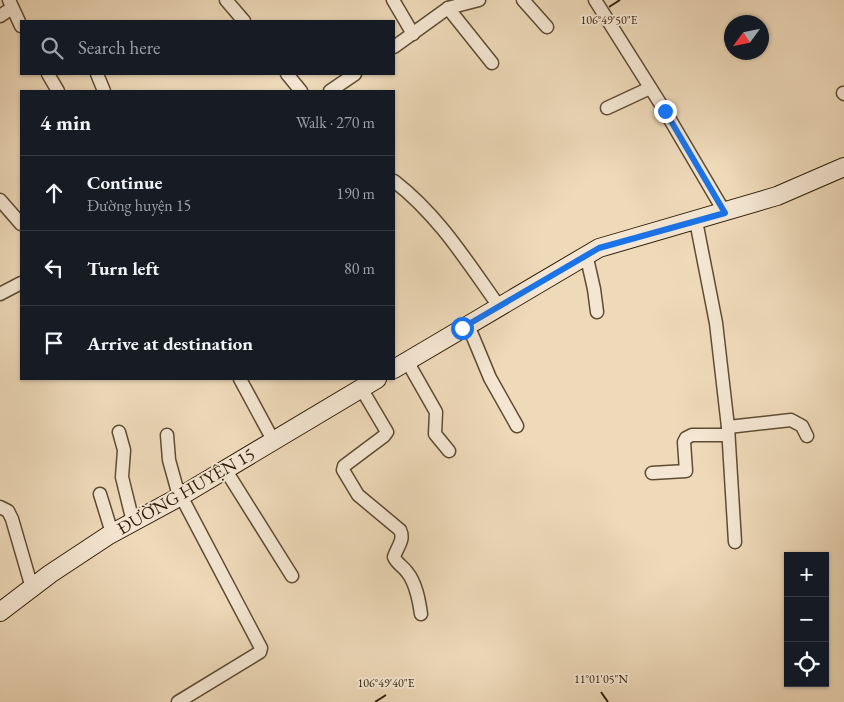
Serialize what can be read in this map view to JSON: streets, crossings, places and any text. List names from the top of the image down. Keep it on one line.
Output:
{"streets":{"street":["ĐƯỜNG HUYỆN 15"]},"north":"bottom left","page":{"search":"Search here","heading":["4 min","Walk · 270 m"],"list":[["Continue","Đường huyện 15","190 m"],["Turn left","80 m"],"Arrive at destination"],"map_buttons":["+","−"]},"coordinates":["106°49'50\"E","11°01'05\"N","106°49'40\"E"]}
